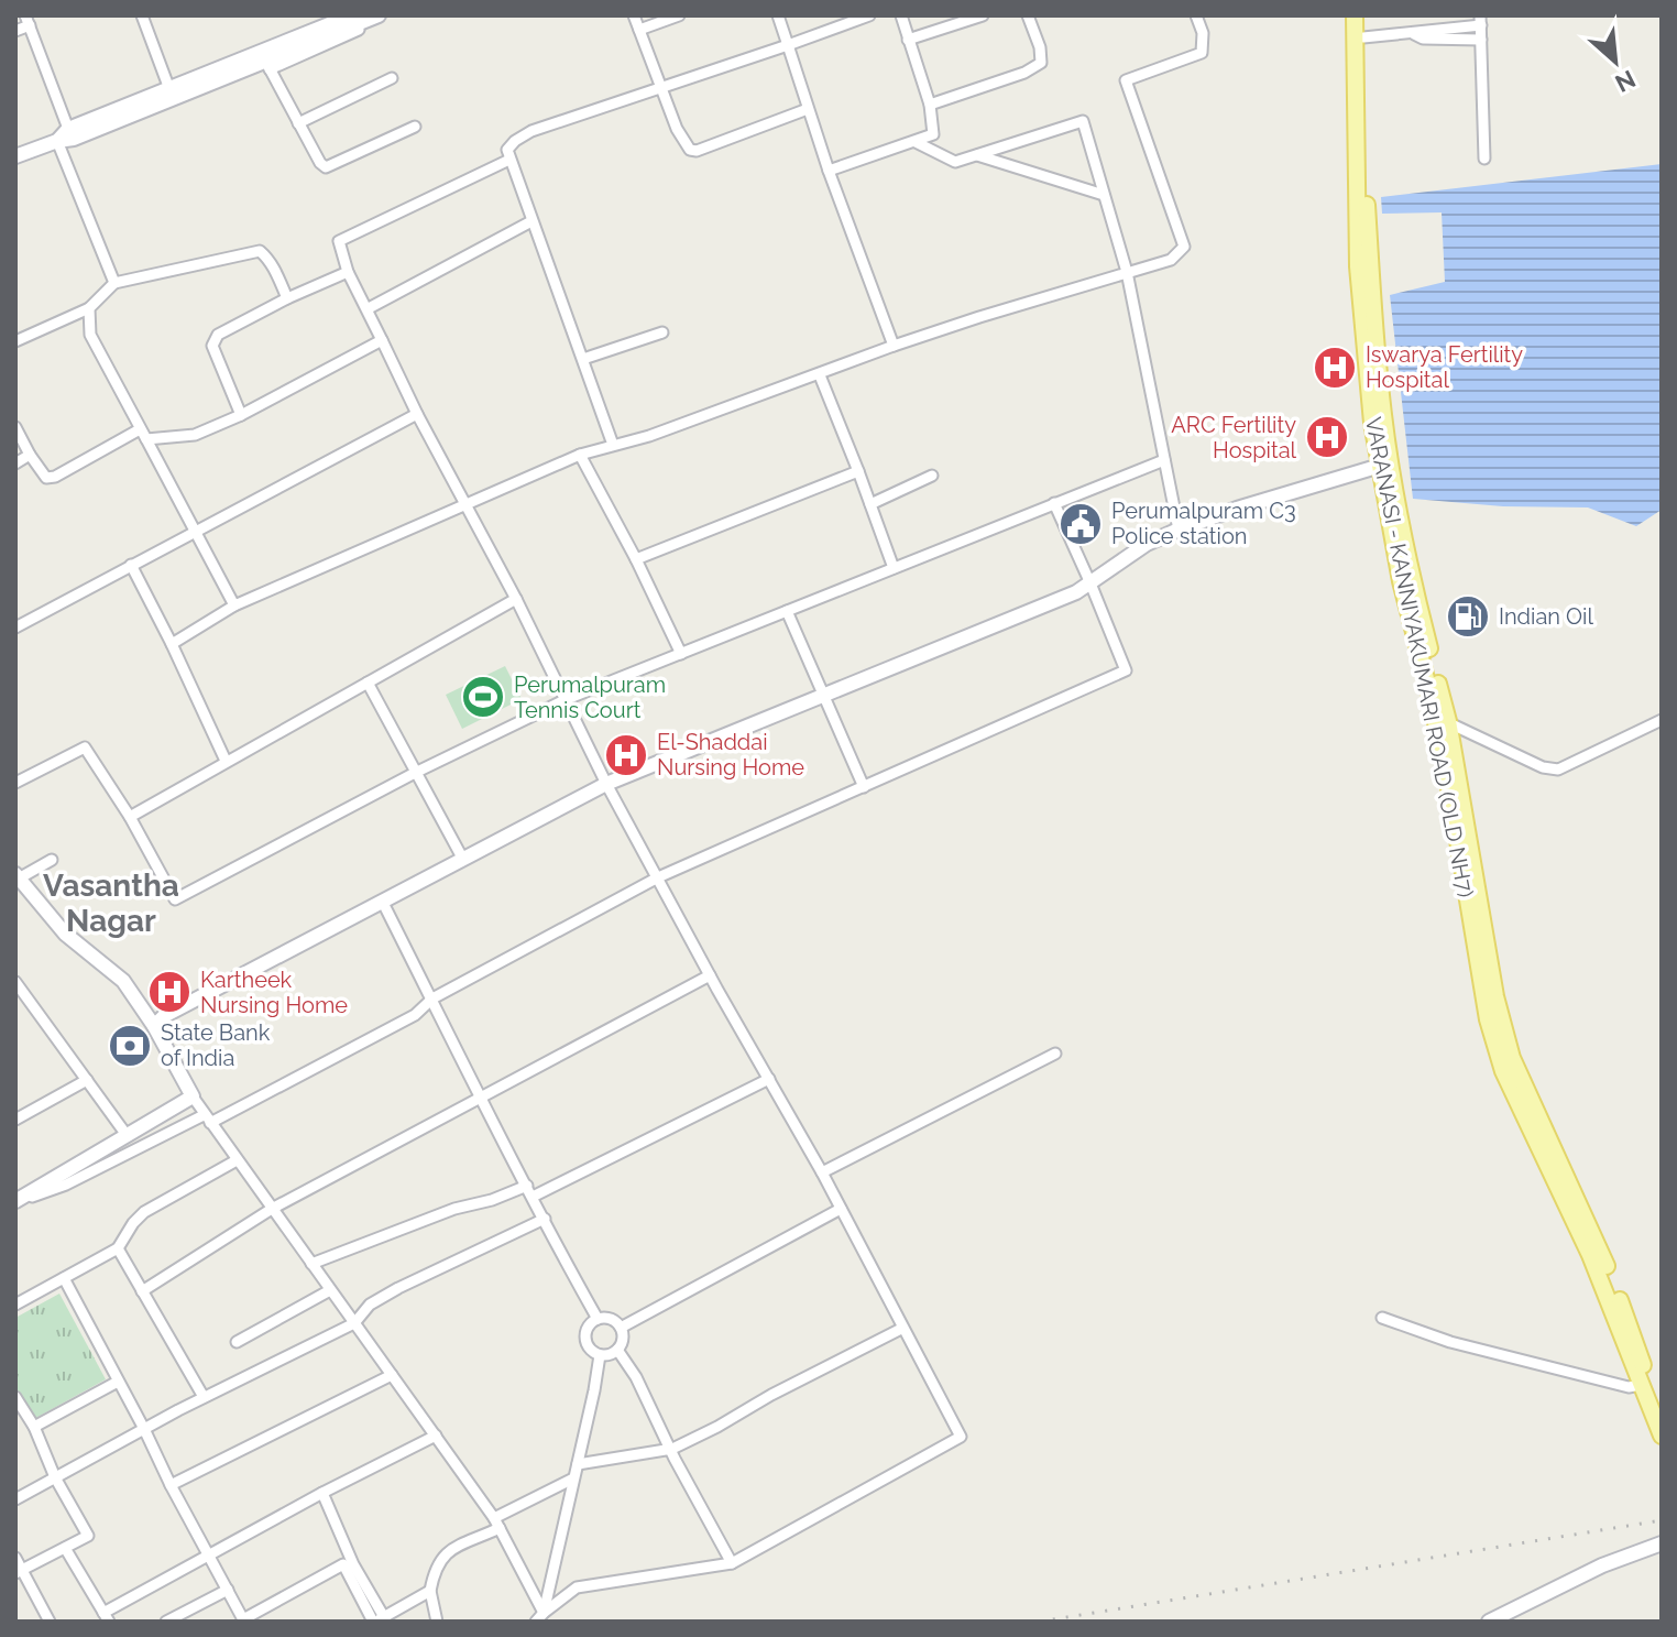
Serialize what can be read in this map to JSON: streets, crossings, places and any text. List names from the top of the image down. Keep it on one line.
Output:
{"streets":{"main road":["VARANASI - KANNIYAKUMARI ROAD (OLD NH7)"]},"districts":["Vasantha Nagar"],"places":{"hospital":["Iswarya Fertility Hospital","ARC Fertility Hospital","El-Shaddai Nursing Home","Kartheek Nursing Home"],"public building":["Perumalpuram C3 Police station"],"fuel station":["Indian Oil"],"sports":["Perumalpuram Tennis Court"],"bank":["State Bank of India"]},"north":"bottom right"}
